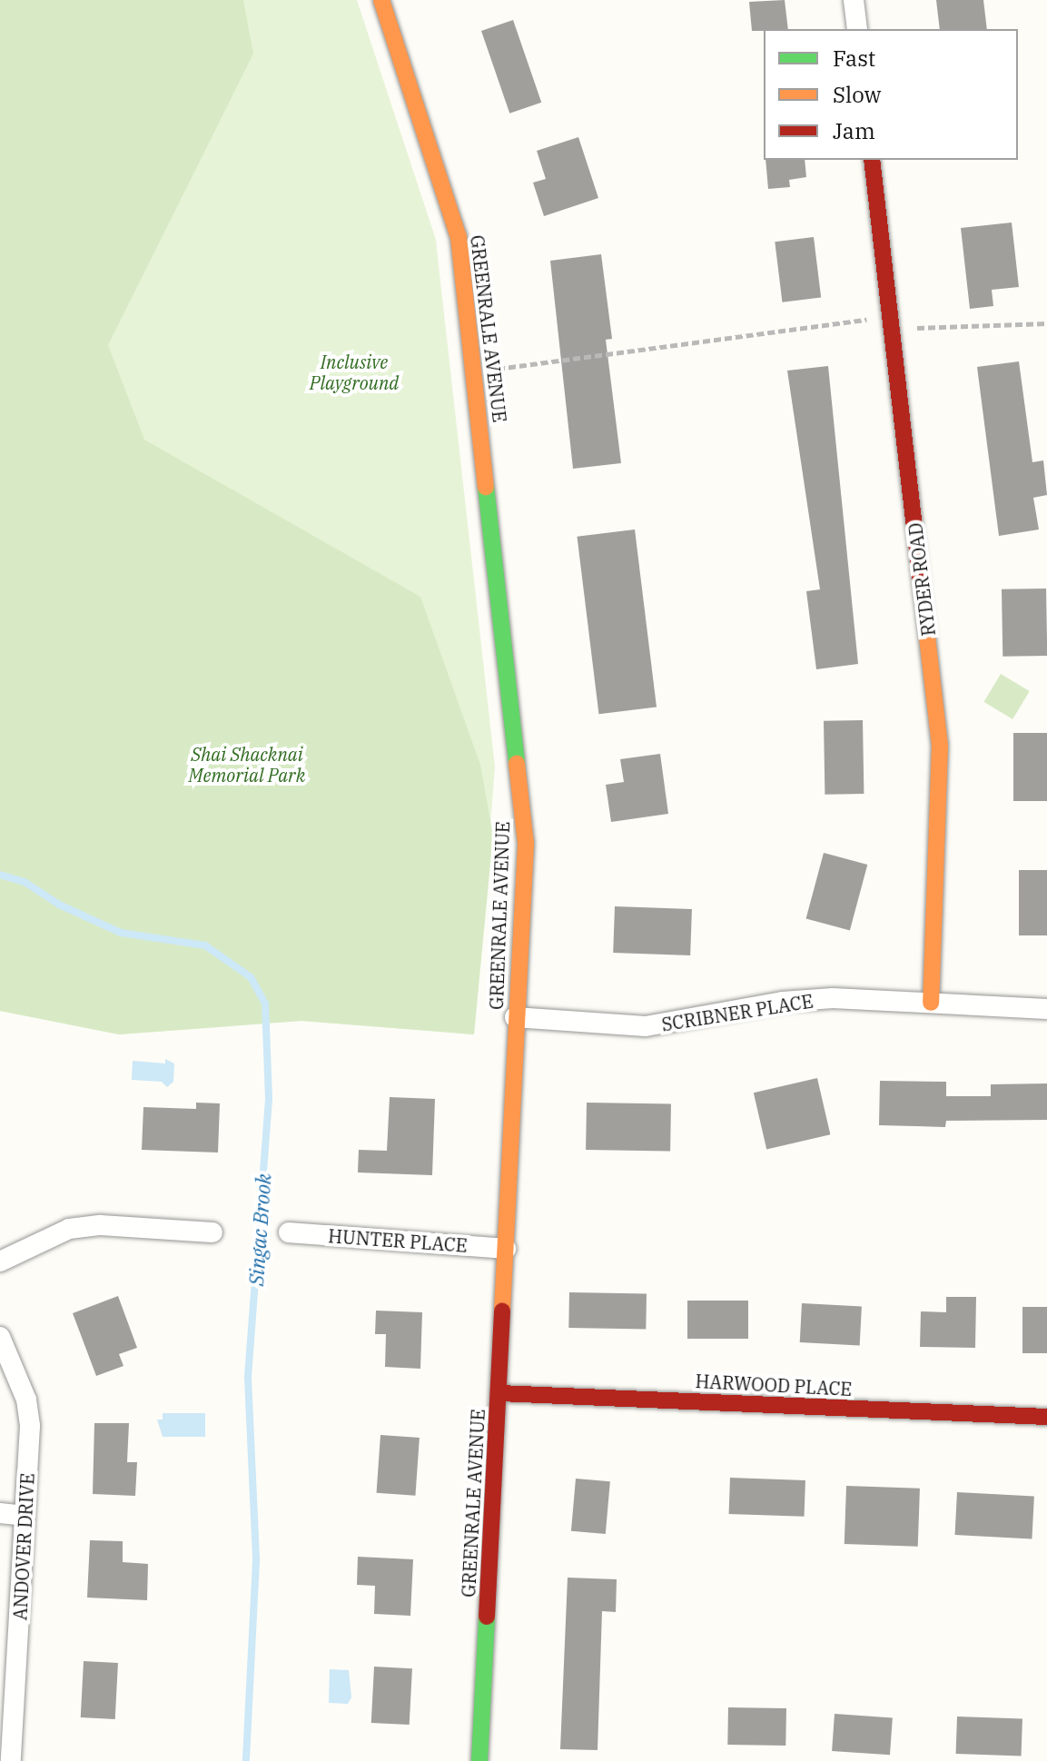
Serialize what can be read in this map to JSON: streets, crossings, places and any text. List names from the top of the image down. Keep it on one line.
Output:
{"streets":{"street":["GREENRALE AVENUE","RYDER ROAD","SCRIBNER PLACE","HUNTER PLACE","HARWOOD PLACE","ANDOVER DRIVE"]},"crossings":[["GREENRALE AVENUE","SCRIBNER PLACE"],["GREENRALE AVENUE","HUNTER PLACE"],["GREENRALE AVENUE","HARWOOD PLACE"],["RYDER ROAD","SCRIBNER PLACE"]],"water":["Singac Brook"],"parks":["Inclusive Playground","Shai Shacknai Memorial Park"],"legend":["Fast","Slow","Jam"]}
